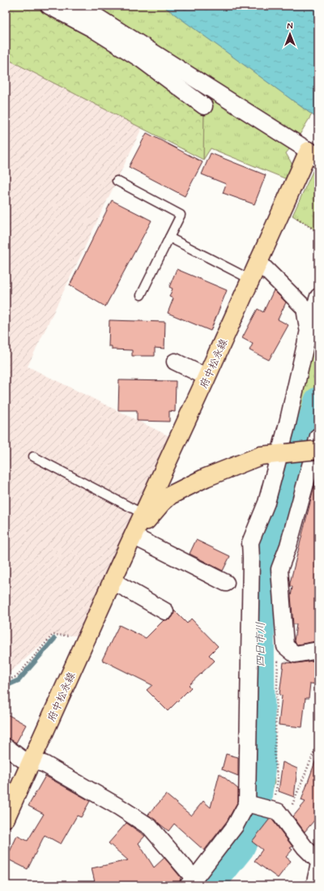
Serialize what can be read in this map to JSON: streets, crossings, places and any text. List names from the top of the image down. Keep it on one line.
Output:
{"streets":{"main road":["府中松永線"]},"water":["四日市川"],"north":"top"}
